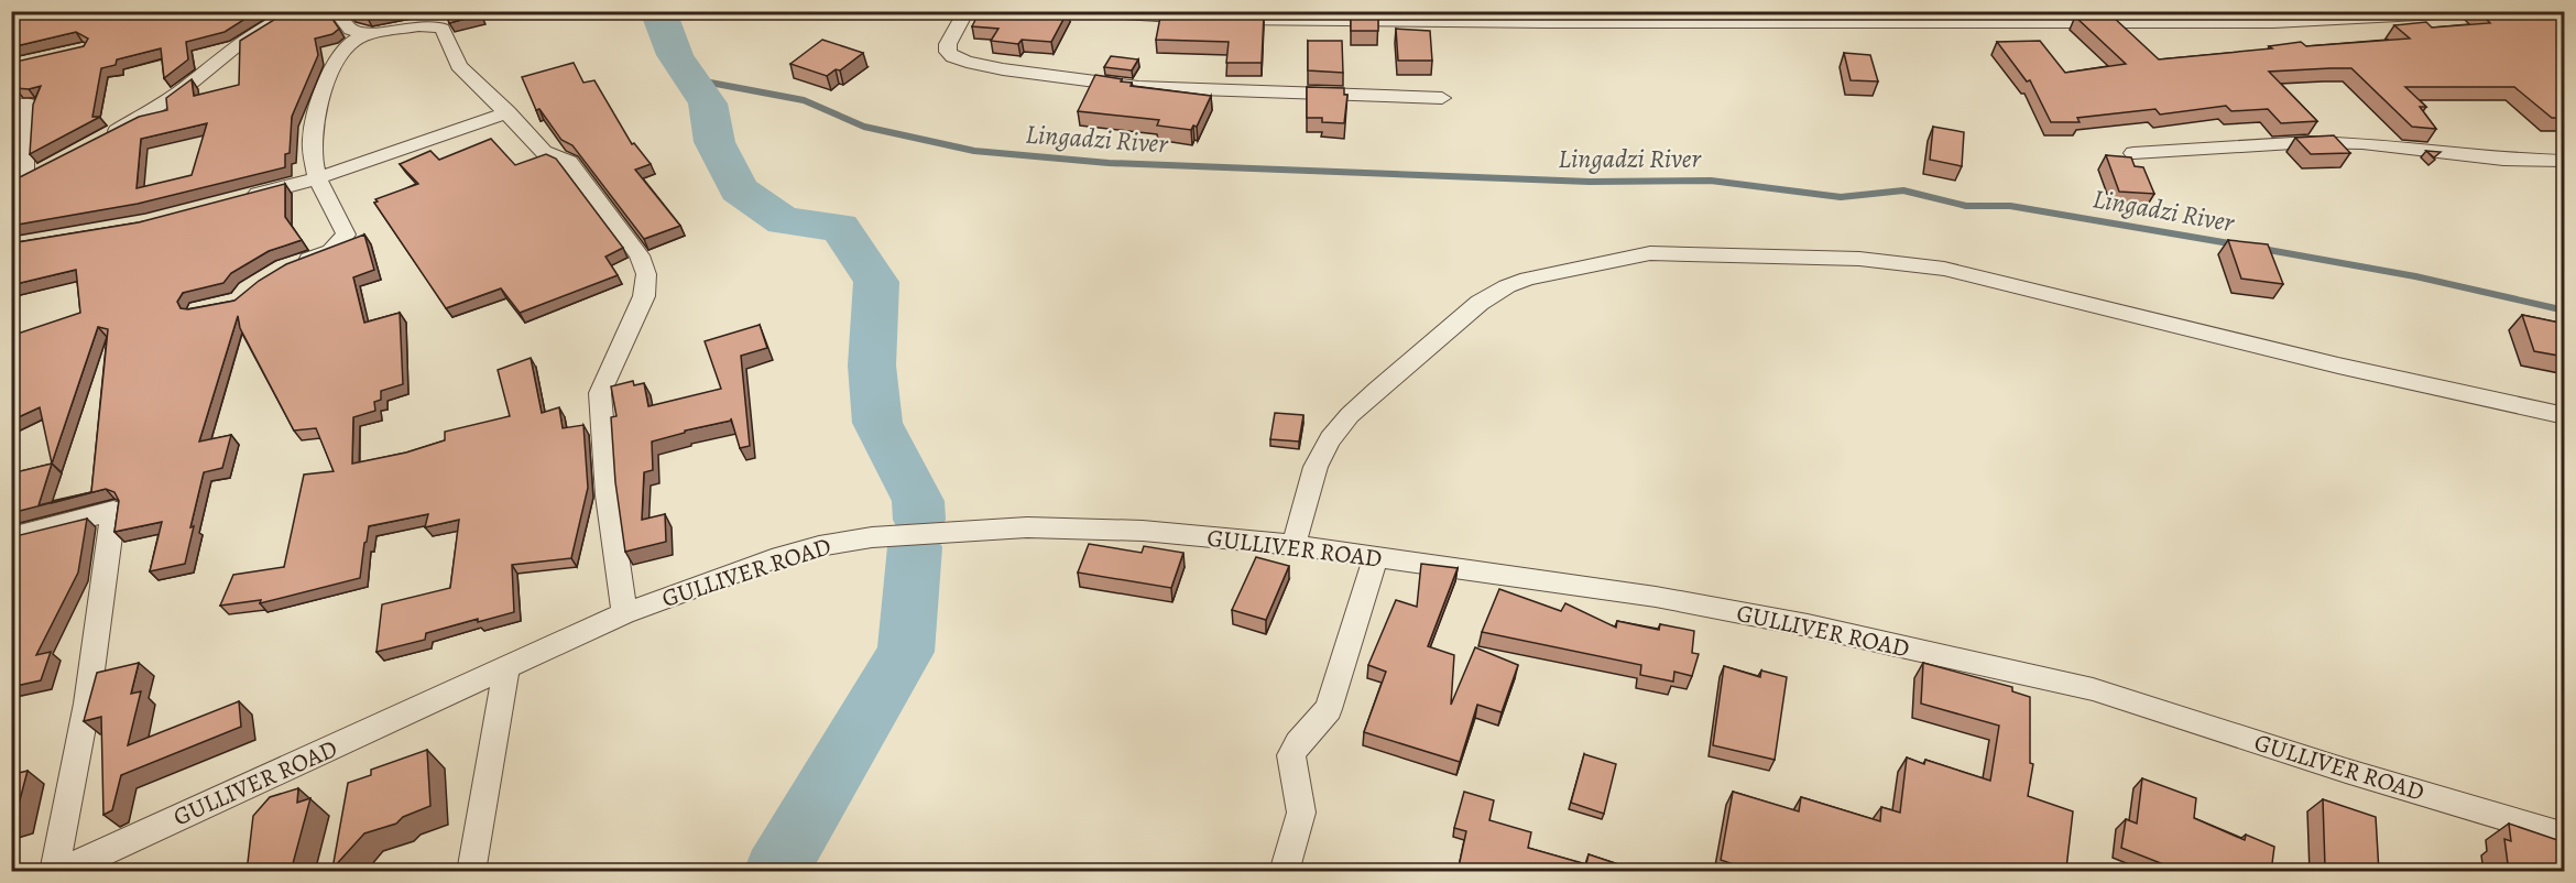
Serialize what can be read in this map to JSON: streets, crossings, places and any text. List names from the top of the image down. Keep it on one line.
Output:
{"streets":{"street":["GULLIVER ROAD"]},"water":["Lingadzi River"]}
